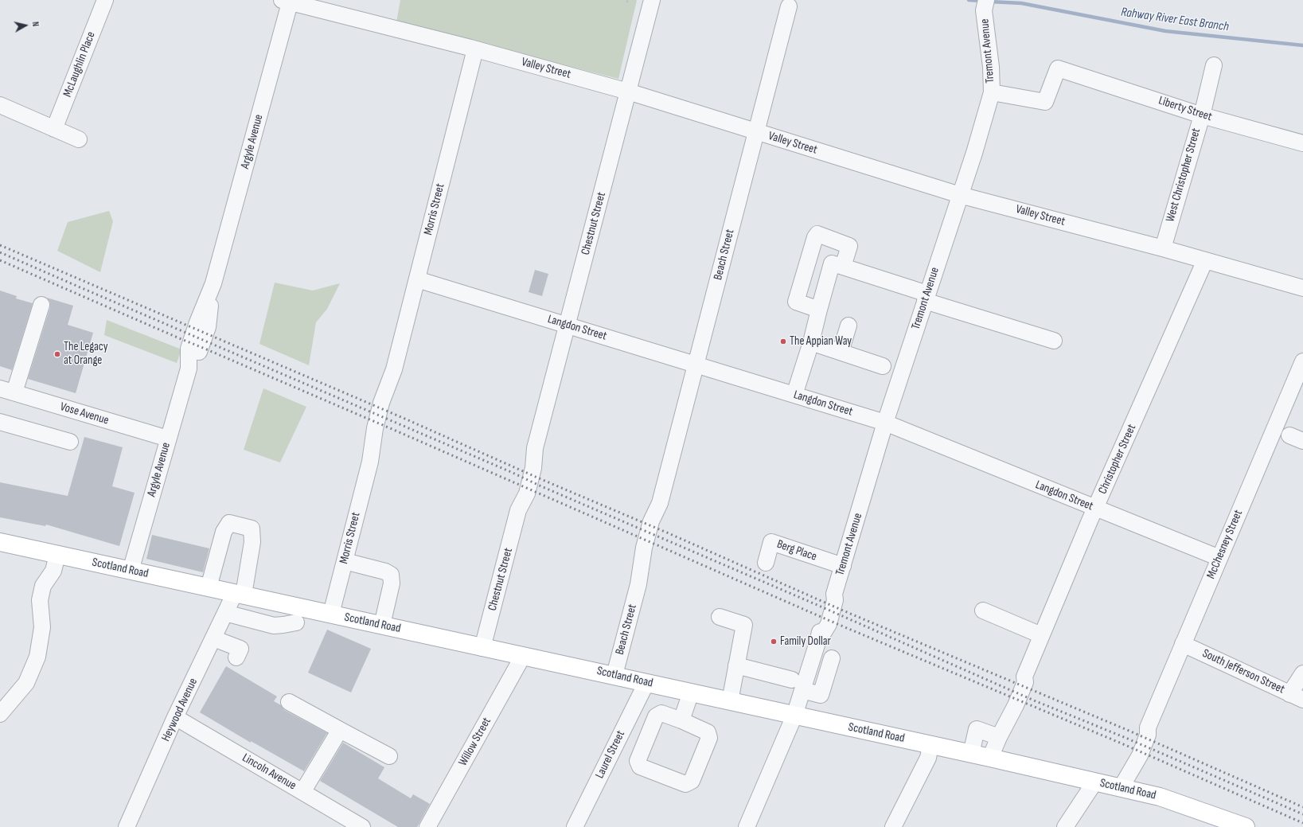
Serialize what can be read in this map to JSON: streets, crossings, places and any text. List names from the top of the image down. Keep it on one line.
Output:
{"streets":{"main road":["Scotland Road"],"street":["Tremont Avenue","McLaughlin Place","Valley Street","Liberty Street","Argyle Avenue","West Christopher Street","Morris Street","Chestnut Street","Beach Street","Langdon Street","Vose Avenue","Christopher Street","McChesney Street","Berg Place","South Jefferson Street","Heywood Avenue","Willow Street","Laurel Street","Lincoln Avenue"]},"crossings":[["Tremont Avenue","Valley Street"],["Tremont Avenue","Liberty Street"],["Tremont Avenue","Langdon Street"],["Tremont Avenue","Berg Place"],["Tremont Avenue","Scotland Road"],["Valley Street","Argyle Avenue"],["Valley Street","West Christopher Street"],["Valley Street","Morris Street"],["Valley Street","Chestnut Street"],["Valley Street","Beach Street"],["Valley Street","Christopher Street"],["Liberty Street","West Christopher Street"],["Argyle Avenue","Vose Avenue"],["Argyle Avenue","Scotland Road"],["Morris Street","Langdon Street"],["Morris Street","Scotland Road"],["Chestnut Street","Langdon Street"],["Chestnut Street","Scotland Road"],["Beach Street","Langdon Street"],["Beach Street","Scotland Road"],["Langdon Street","Christopher Street"],["Langdon Street","McChesney Street"],["Christopher Street","Scotland Road"],["McChesney Street","Scotland Road"],["McChesney Street","South Jefferson Street"],["Scotland Road","Heywood Avenue"],["Scotland Road","Willow Street"],["Scotland Road","Laurel Street"],["Heywood Avenue","Lincoln Avenue"]],"water":["Rahway River East Branch"],"places":["The Appian Way","The Legacy at Orange","Family Dollar"],"north":"right"}
